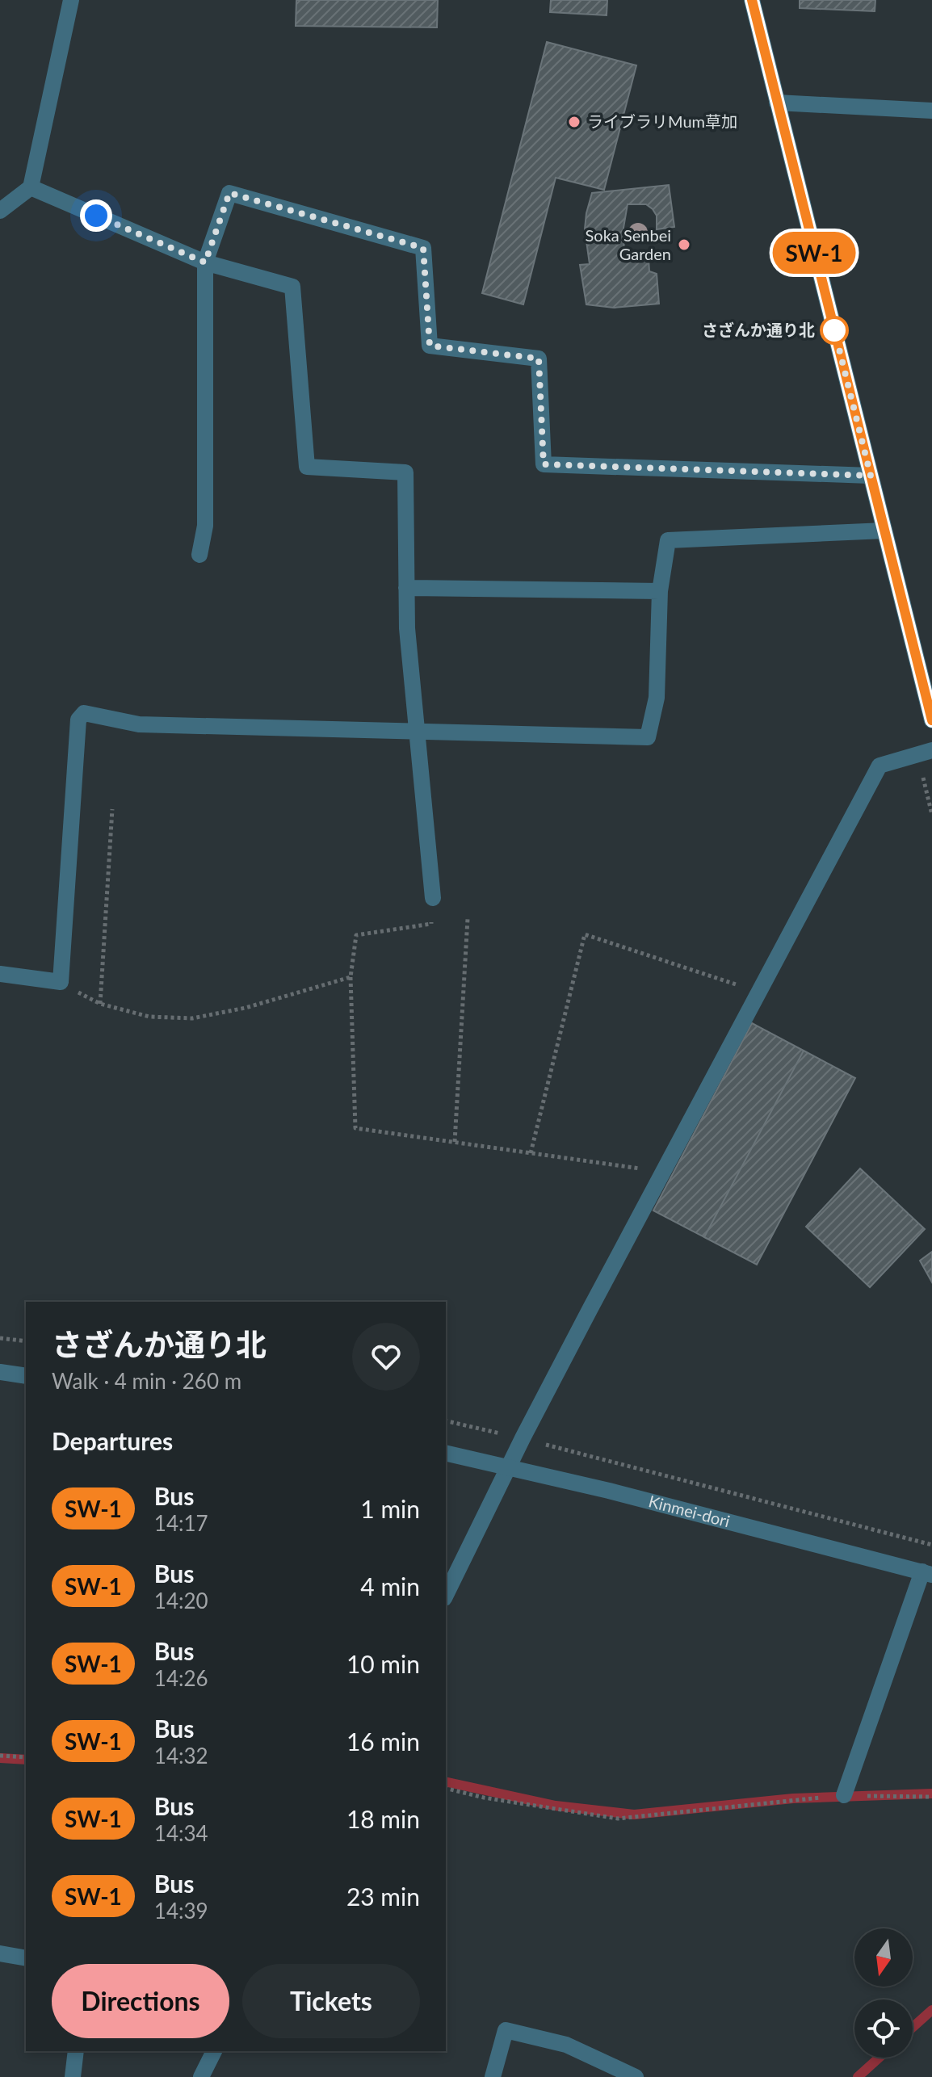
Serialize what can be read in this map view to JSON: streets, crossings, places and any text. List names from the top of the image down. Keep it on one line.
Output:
{"streets":{"street":["Kinmei-dori"]},"places":["ライブラリMum草加","Soka Senbei Garden","さざんか通り北"],"lines":["bus line SW-1"],"north":"bottom","page":{"on_map":"SW-1","heading":[["さざんか通り北","Walk · 4 min · 260 m"],"Departures"],"list":[{"mark":"SW-1","name":"Bus","note":"14:17","value":"1 min"},{"mark":"SW-1","name":"Bus","note":"14:20","value":"4 min"},{"mark":"SW-1","name":"Bus","note":"14:26","value":"10 min"},{"mark":"SW-1","name":"Bus","note":"14:32","value":"16 min"},{"mark":"SW-1","name":"Bus","note":"14:34","value":"18 min"},{"mark":"SW-1","name":"Bus","note":"14:39","value":"23 min"}],"buttons":["Directions","Tickets"]}}
